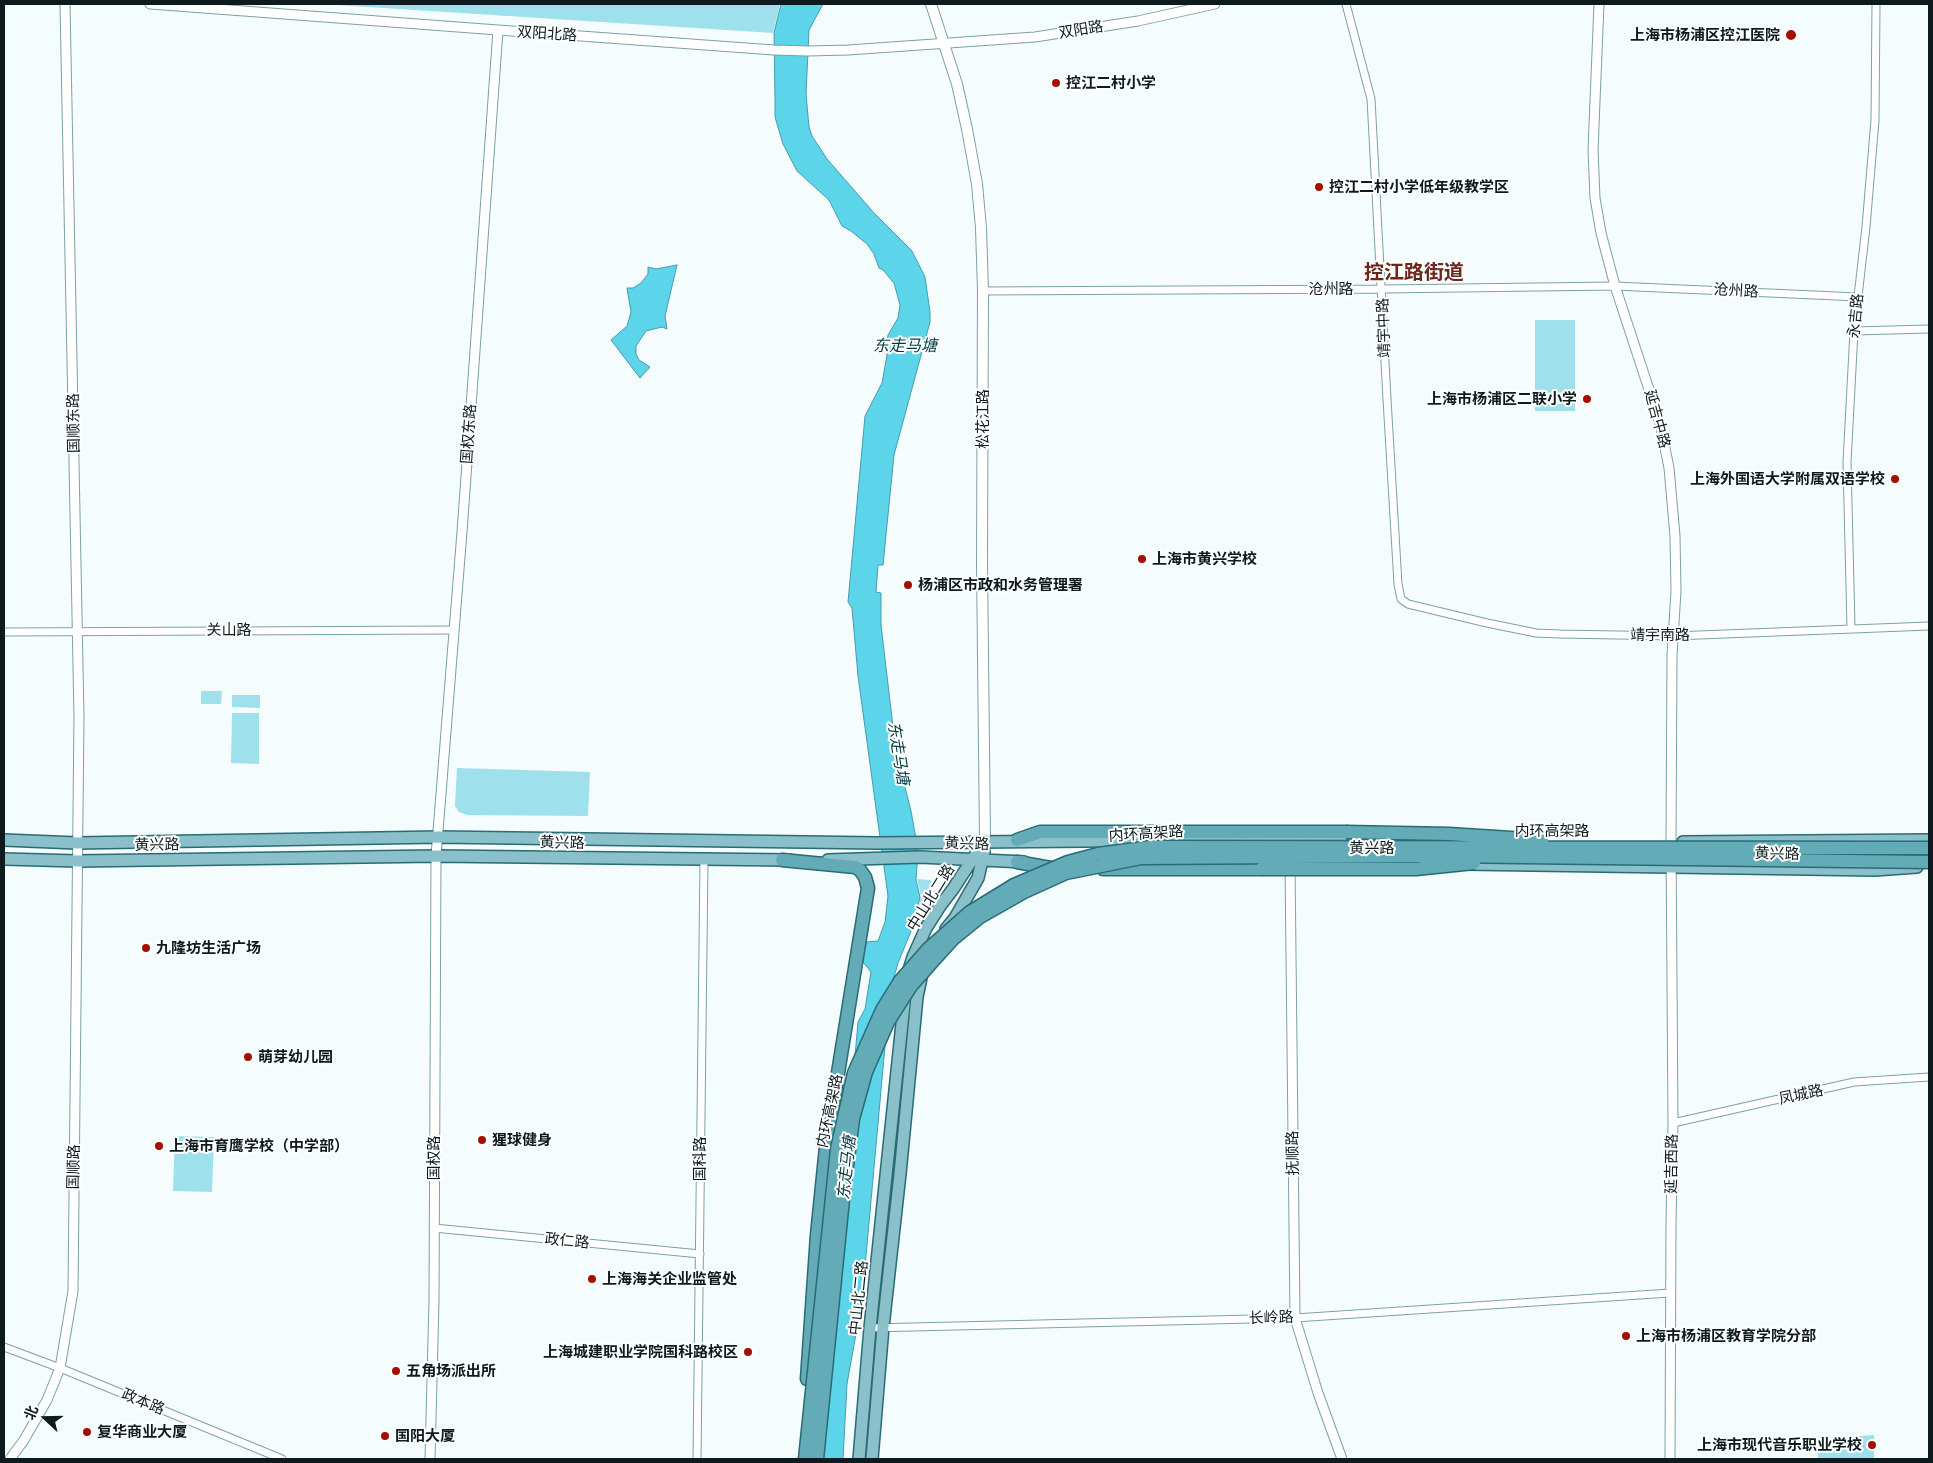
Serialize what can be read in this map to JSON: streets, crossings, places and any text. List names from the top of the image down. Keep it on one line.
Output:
{"streets":{"highway":["内环高架路"],"main road":["松花江路","黄兴路","中山北二路"],"street":["双阳路","双阳北路","沧州路","永吉路","靖宇中路","延吉中路","国顺东路","国权东路","关山路","靖宇南路","凤城路","抚顺路","国权路","国科路","延吉西路","国顺路","政仁路","长岭路","政本路"]},"crossings":[["双阳路","双阳北路"],["双阳路","松花江路"],["双阳北路","松花江路"],["双阳北路","国权东路"],["沧州路","永吉路"],["沧州路","靖宇中路"],["沧州路","松花江路"],["沧州路","延吉中路"],["永吉路","靖宇南路"],["靖宇中路","靖宇南路"],["松花江路","黄兴路"],["松花江路","中山北二路"],["延吉中路","靖宇南路"],["延吉中路","黄兴路"],["延吉中路","延吉西路"],["国顺东路","关山路"],["国顺东路","黄兴路"],["国顺东路","国顺路"],["国权东路","关山路"],["国权东路","黄兴路"],["国权东路","国权路"],["内环高架路","黄兴路"],["黄兴路","中山北二路"],["黄兴路","抚顺路"],["黄兴路","国权路"],["黄兴路","国科路"],["黄兴路","延吉西路"],["黄兴路","国顺路"],["中山北二路","长岭路"],["凤城路","延吉西路"],["抚顺路","长岭路"],["国权路","政仁路"],["国科路","政仁路"],["延吉西路","长岭路"],["国顺路","政本路"]],"districts":["控江路街道"],"water":["东走马塘"],"places":["上海市杨浦区控江医院","控江二村小学","控江二村小学低年级教学区","上海市杨浦区二联小学","上海外国语大学附属双语学校","上海市黄兴学校","杨浦区市政和水务管理署","九隆坊生活广场","萌芽幼儿园","猩球健身","上海市育鹰学校（中学部）","上海海关企业监管处","上海市杨浦区教育学院分部","上海城建职业学院国科路校区","五角场派出所","复华商业大厦","国阳大厦","上海市现代音乐职业学校"],"north":"left"}
